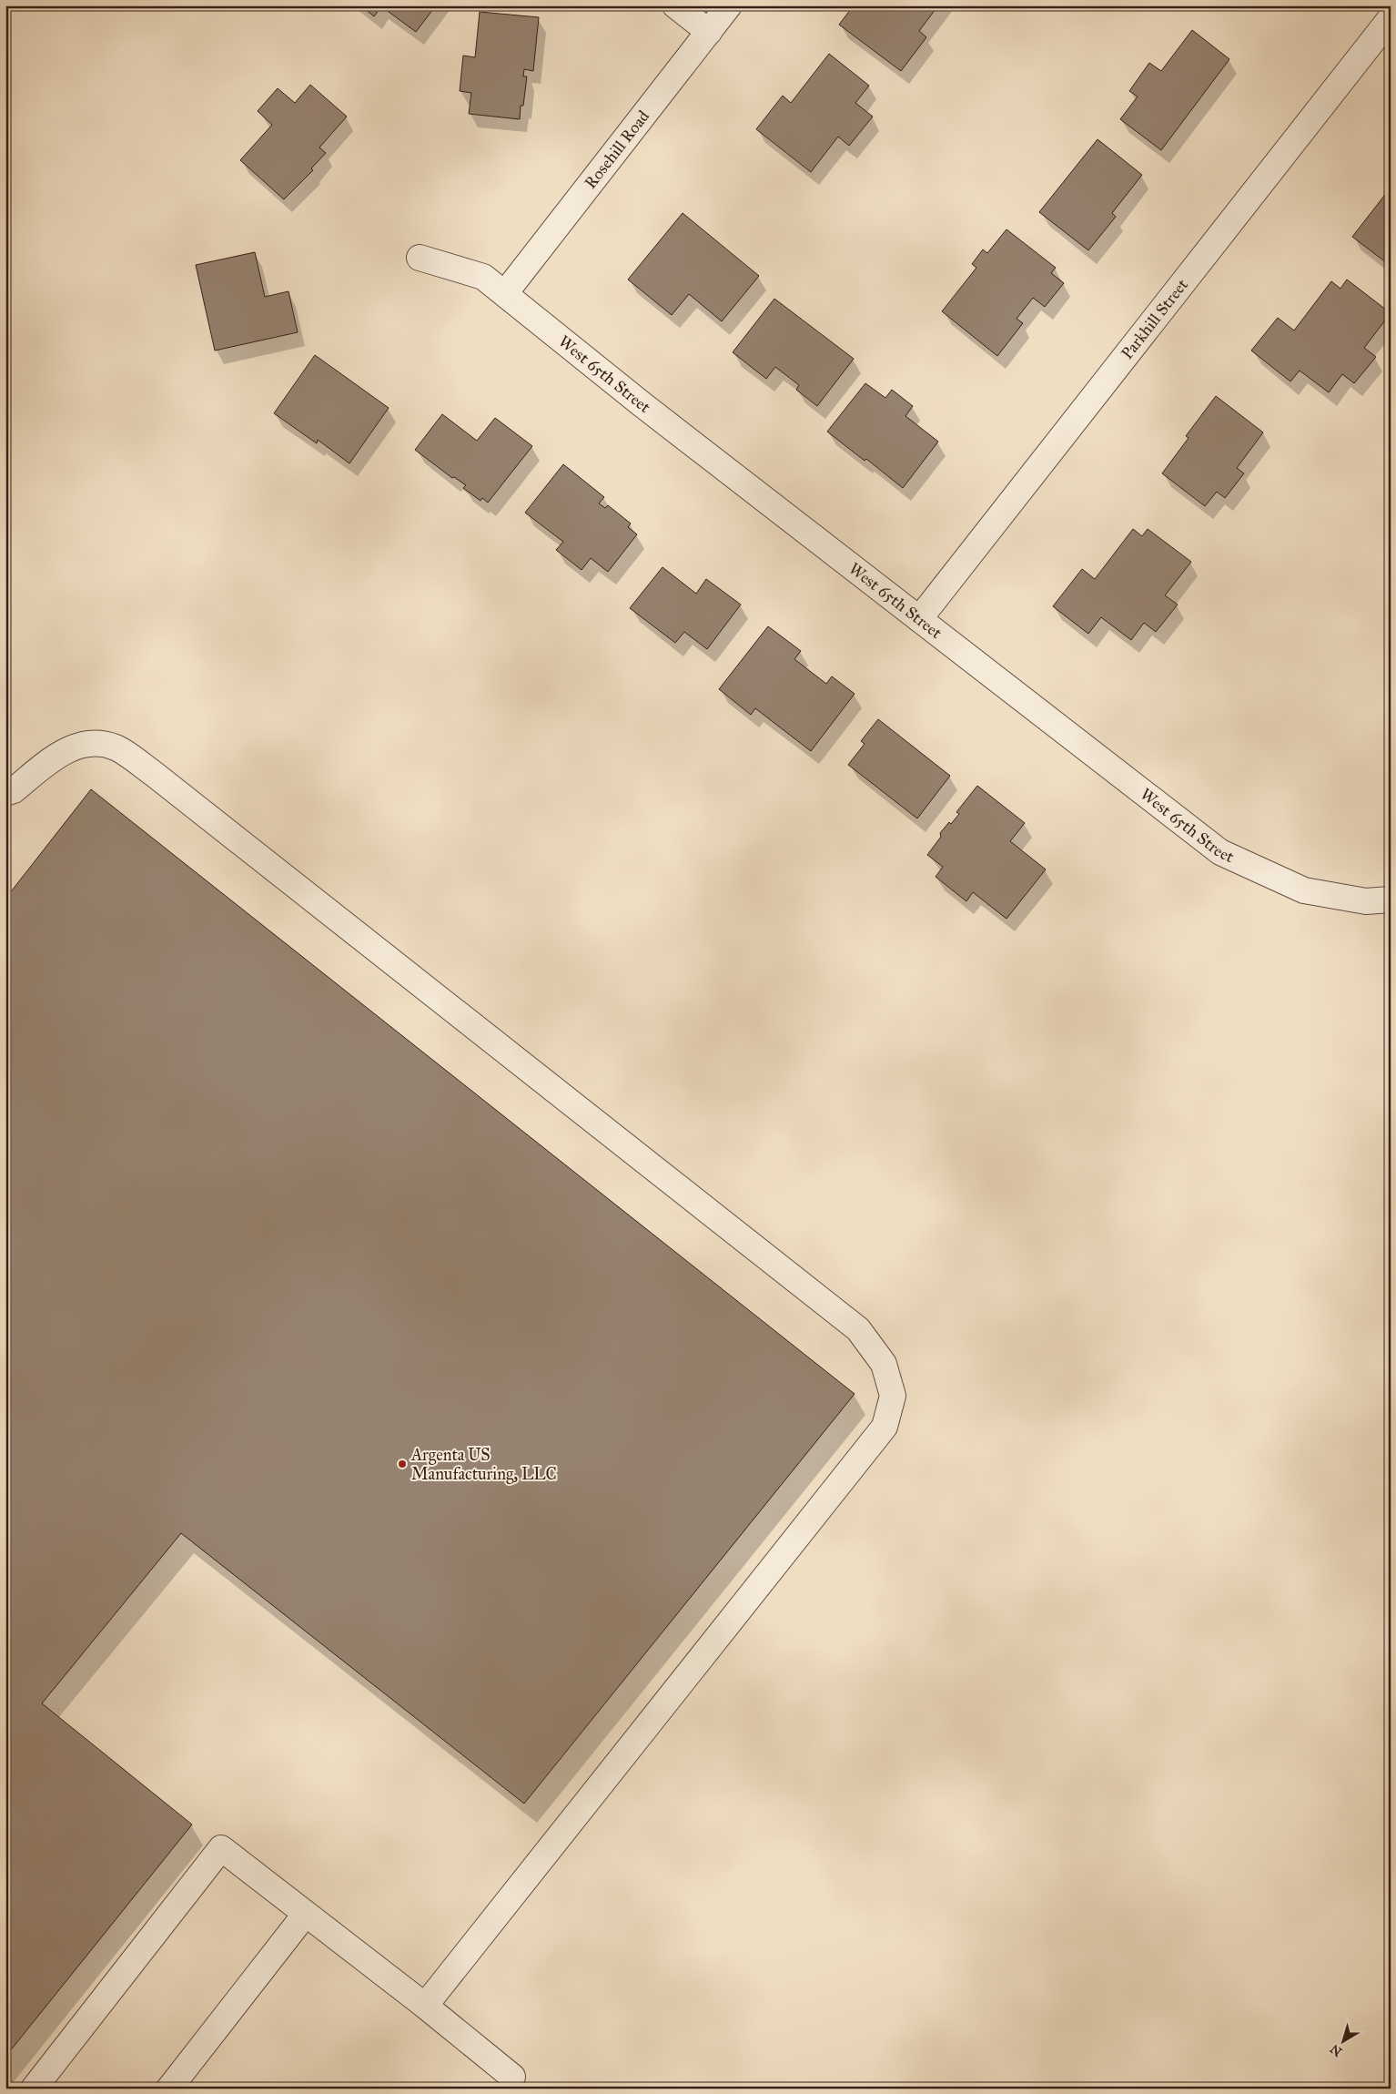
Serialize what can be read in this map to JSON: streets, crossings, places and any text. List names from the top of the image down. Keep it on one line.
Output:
{"streets":{"street":["Rosehill Road","Parkhill Street","West 65th Street"]},"crossings":[["Rosehill Road","West 65th Street"],["Parkhill Street","West 65th Street"]],"places":["Argenta US Manufacturing, LLC"],"north":"bottom left"}
